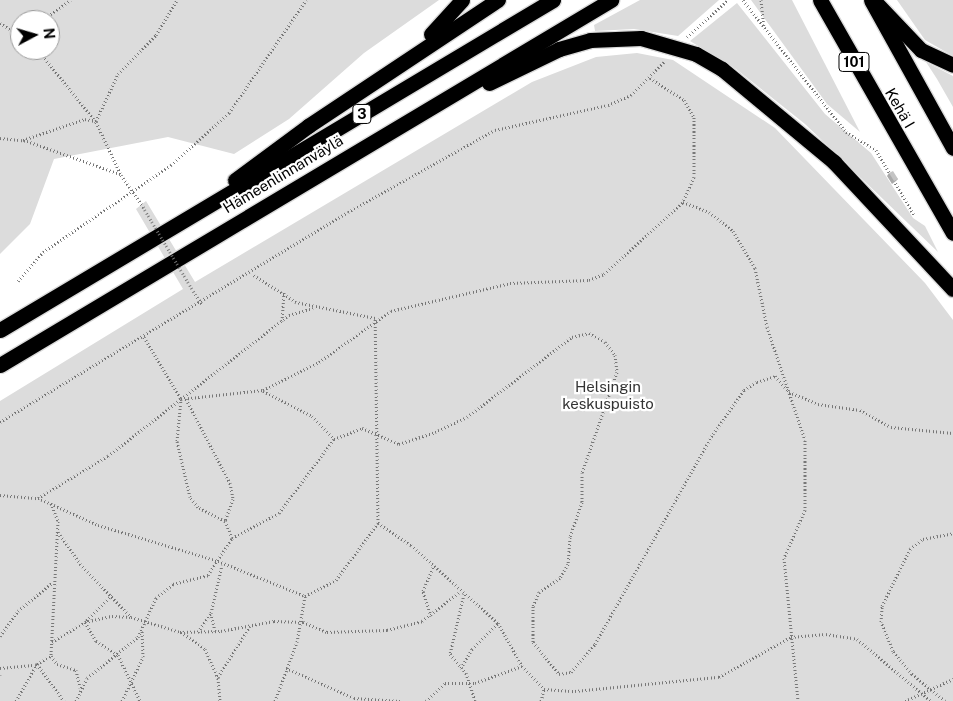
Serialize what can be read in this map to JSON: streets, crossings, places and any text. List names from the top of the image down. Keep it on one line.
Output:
{"streets":{"highway":["101","Kehä I","3","Hämeenlinnanväylä"]},"parks":["Helsingin keskuspuisto"],"north":"right"}
